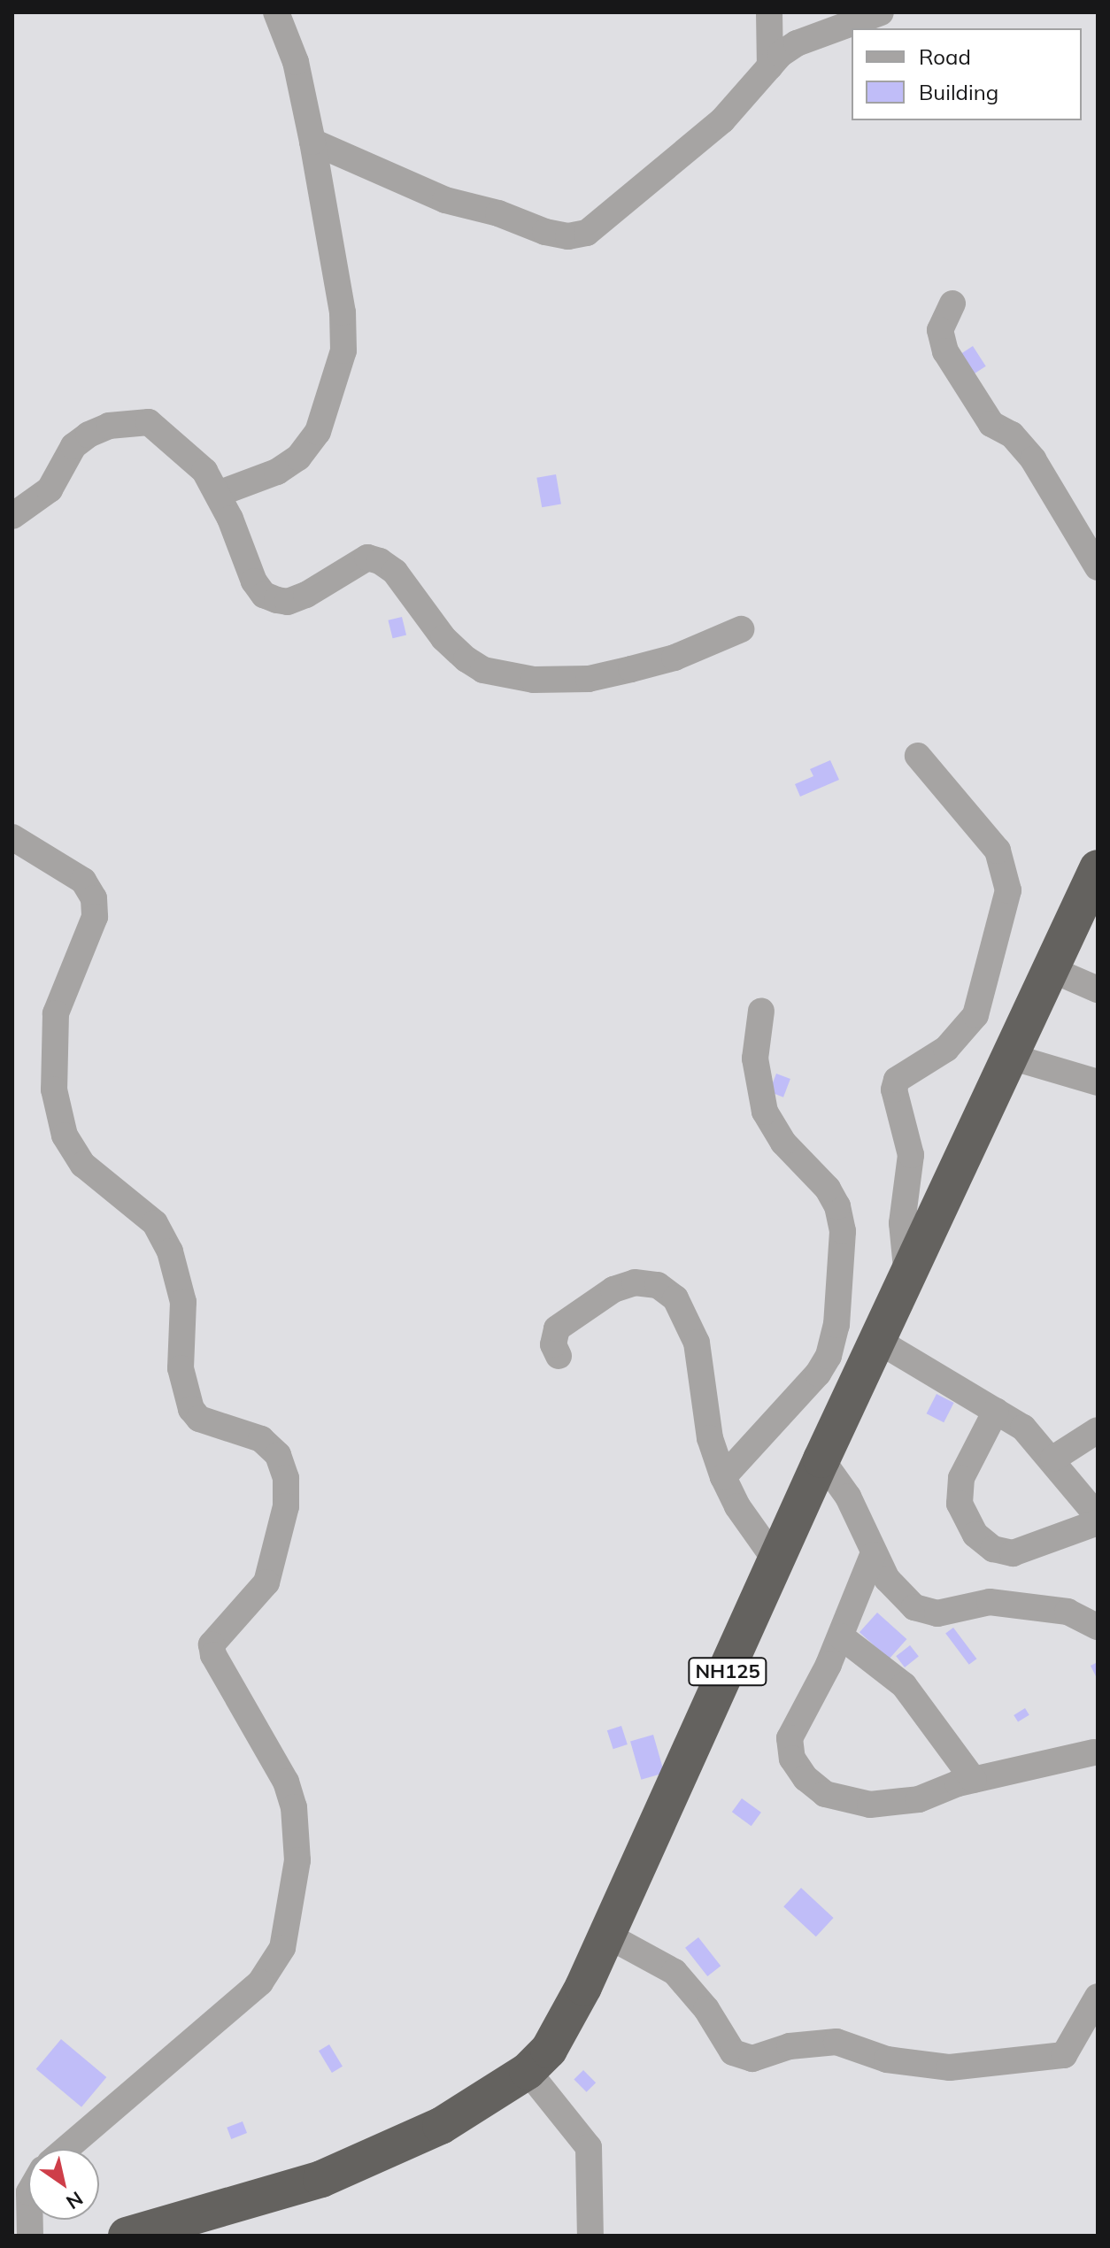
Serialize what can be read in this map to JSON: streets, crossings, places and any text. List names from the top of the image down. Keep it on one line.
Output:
{"streets":{"highway":["NH125"]},"legend":["Road","Building"],"north":"bottom right"}
